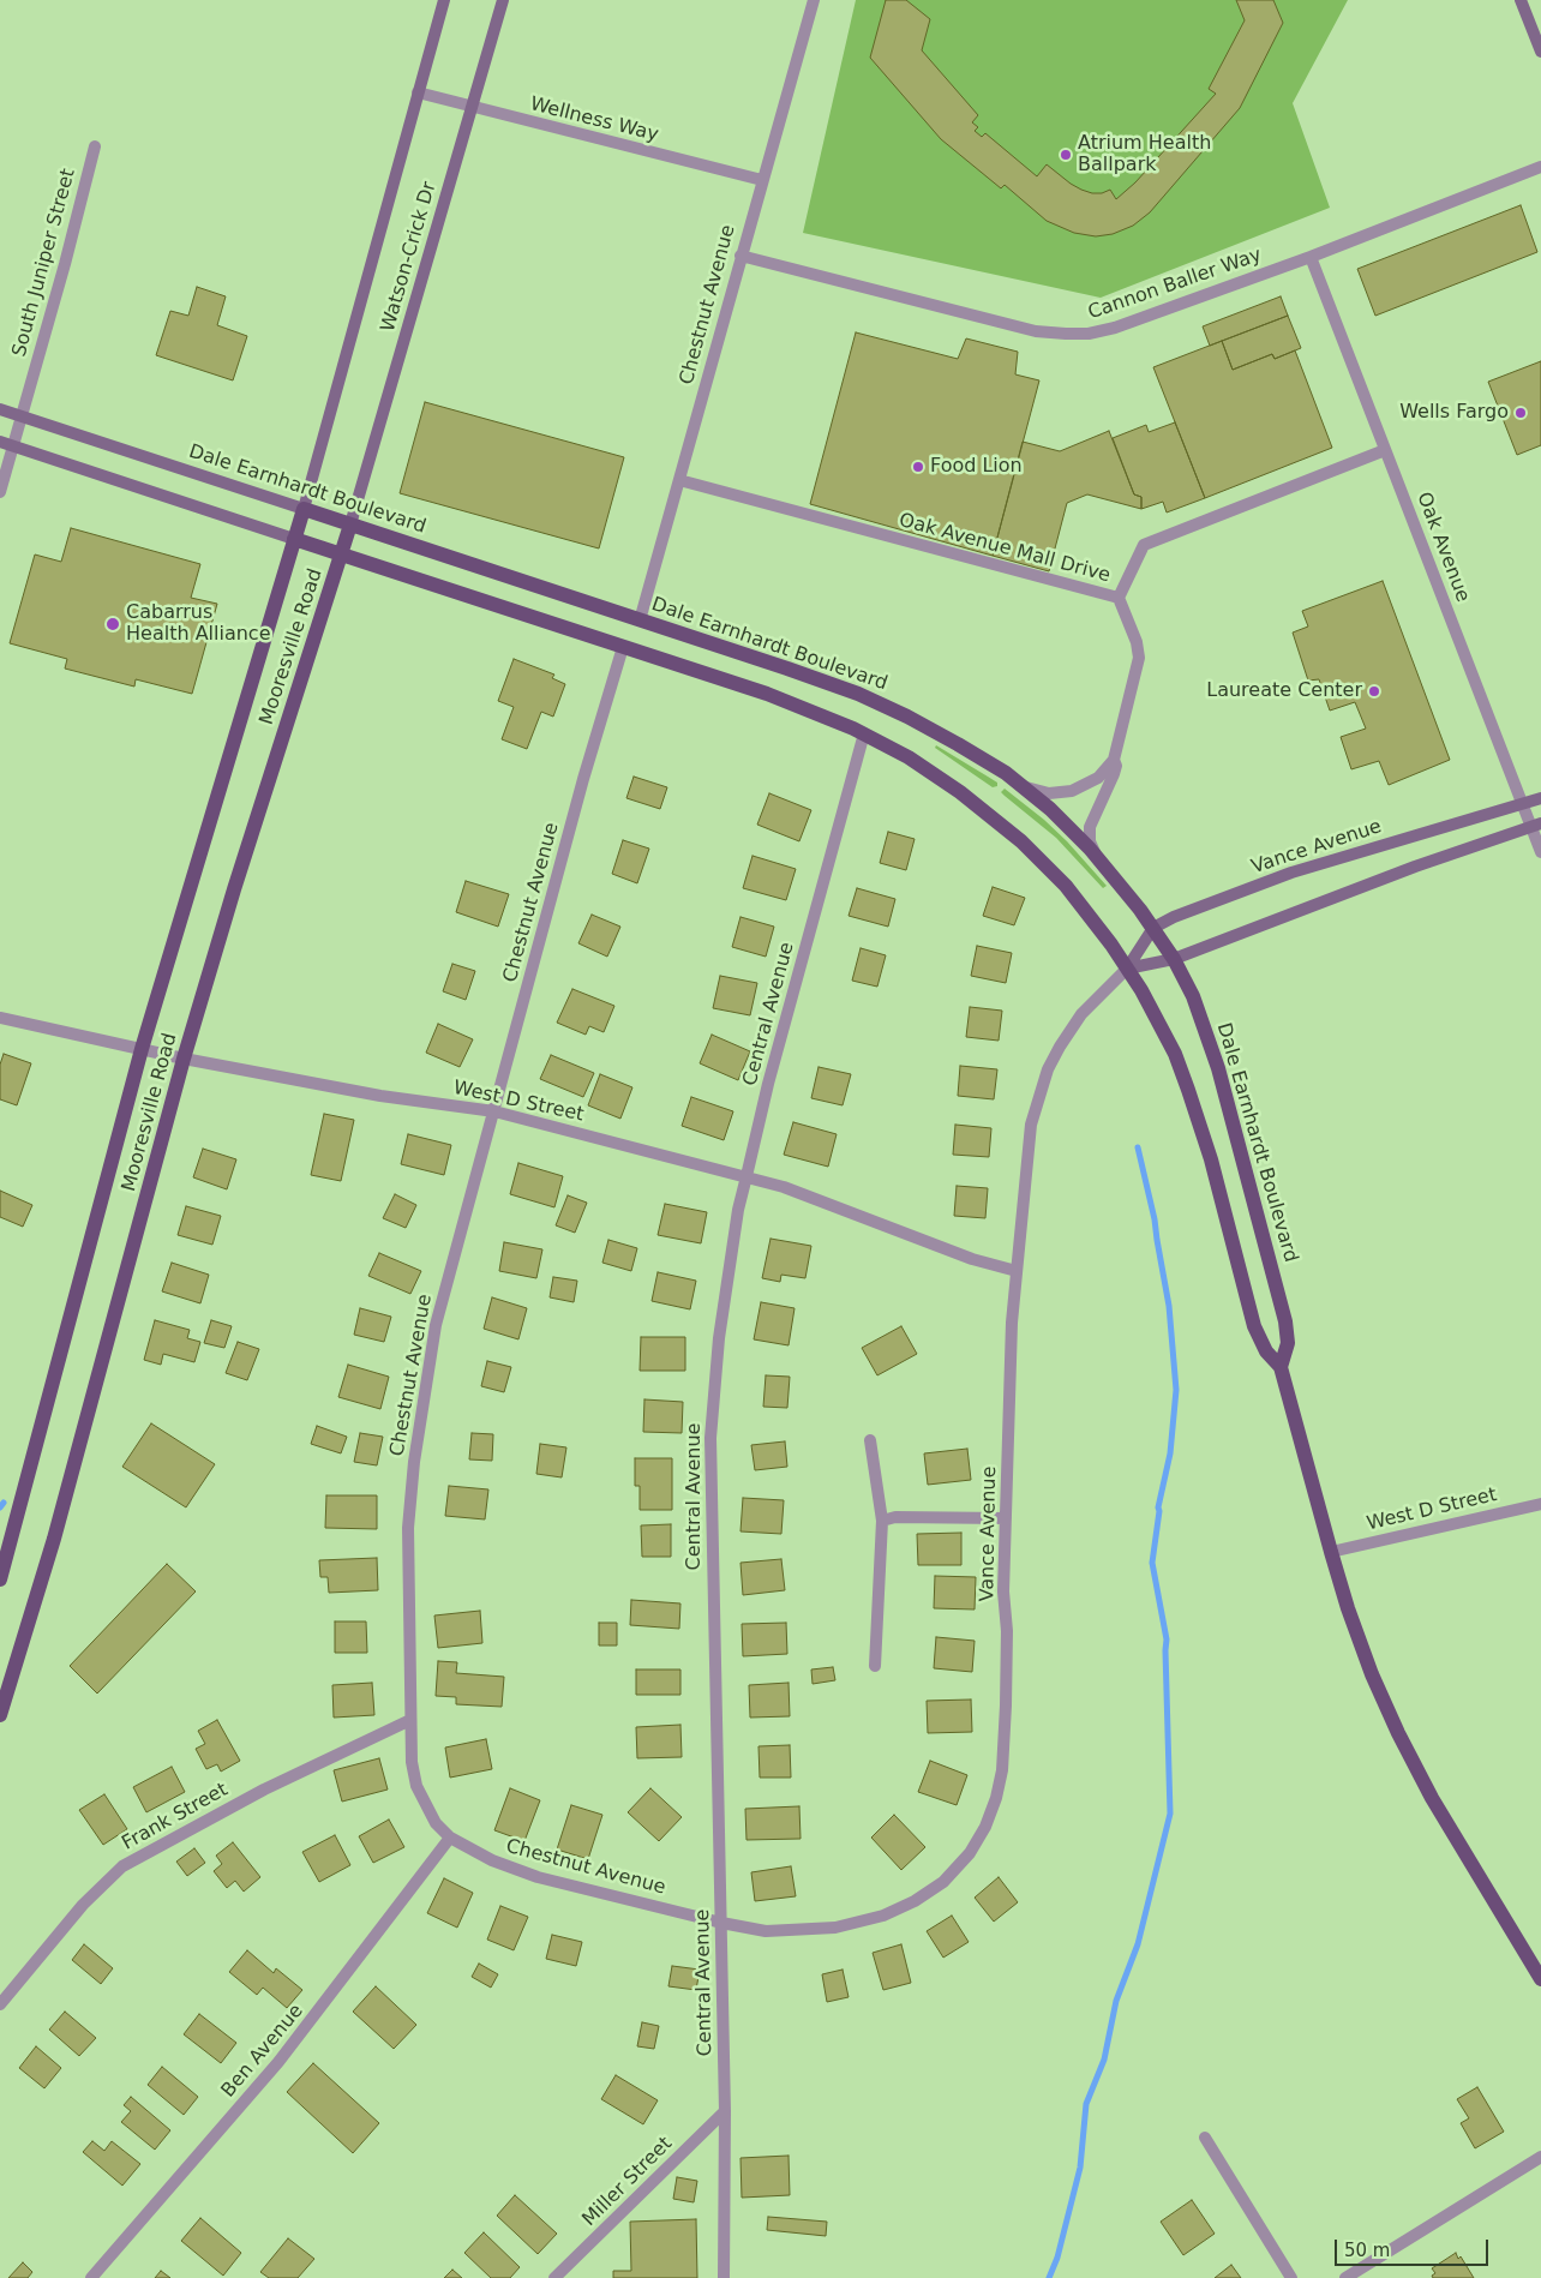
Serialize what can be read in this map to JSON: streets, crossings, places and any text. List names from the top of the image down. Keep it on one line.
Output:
{"streets":{"main road":["Watson-Crick Dr","Dale Earnhardt Boulevard","Mooresville Road","Vance Avenue"],"street":["Wellness Way","South Juniper Street","Cannon Baller Way","Chestnut Avenue","Oak Avenue","Oak Avenue Mall Drive","Central Avenue","West D Street","Frank Street","Ben Avenue","Miller Street"]},"crossings":[["Wellness Way","Watson-Crick Dr"],["Wellness Way","Chestnut Avenue"],["Watson-Crick Dr","Dale Earnhardt Boulevard"],["Watson-Crick Dr","Mooresville Road"],["South Juniper Street","Dale Earnhardt Boulevard"],["Cannon Baller Way","Chestnut Avenue"],["Cannon Baller Way","Oak Avenue"],["Chestnut Avenue","Dale Earnhardt Boulevard"],["Chestnut Avenue","Oak Avenue Mall Drive"],["Chestnut Avenue","Vance Avenue"],["Chestnut Avenue","Central Avenue"],["Chestnut Avenue","West D Street"],["Chestnut Avenue","Frank Street"],["Chestnut Avenue","Ben Avenue"],["Dale Earnhardt Boulevard","Mooresville Road"],["Dale Earnhardt Boulevard","Vance Avenue"],["Dale Earnhardt Boulevard","Central Avenue"],["Dale Earnhardt Boulevard","West D Street"],["Oak Avenue","Oak Avenue Mall Drive"],["Oak Avenue","Vance Avenue"],["Mooresville Road","West D Street"],["Vance Avenue","Central Avenue"],["Vance Avenue","West D Street"],["Central Avenue","West D Street"],["Central Avenue","Miller Street"]],"places":["Atrium Health Ballpark","Wells Fargo","Food Lion","Cabarrus Health Alliance","Laureate Center"],"scale_bar":"50 m"}
